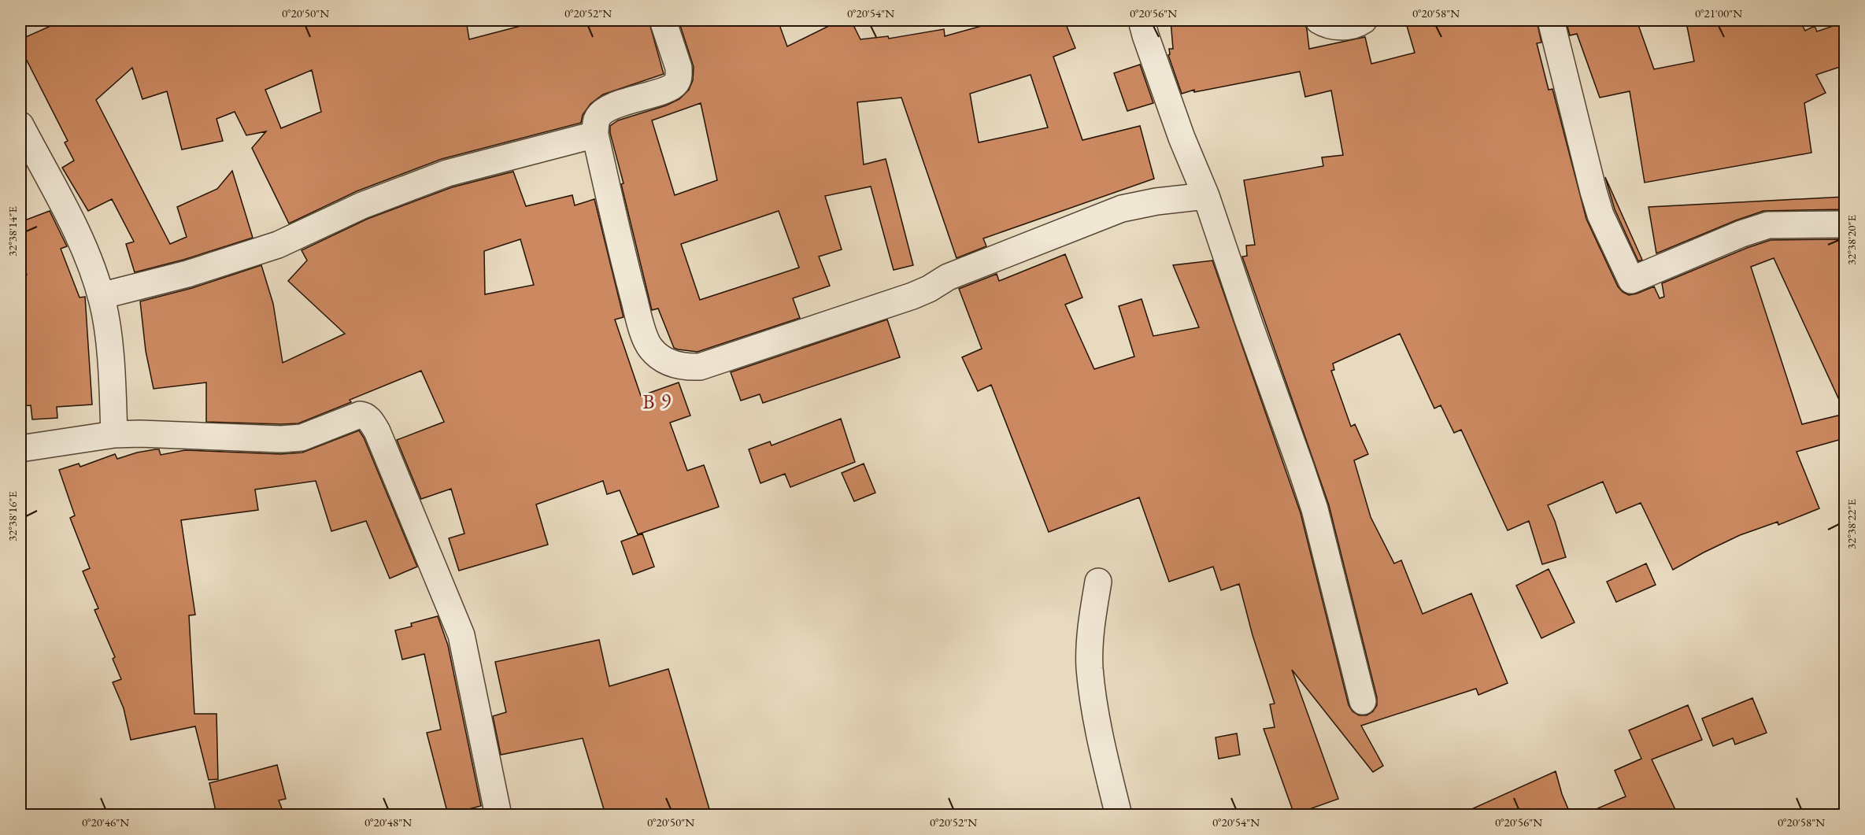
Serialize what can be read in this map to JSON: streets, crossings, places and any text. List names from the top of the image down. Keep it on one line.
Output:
{"districts":["B 9"],"coordinates":["0°20'50\"N","0°20'52\"N","0°20'54\"N","0°20'56\"N","0°20'58\"N","0°21'00\"N","32°38'14\"E","32°38'20\"E","32°38'16\"E","32°38'22\"E","0°20'46\"N","0°20'48\"N"]}
